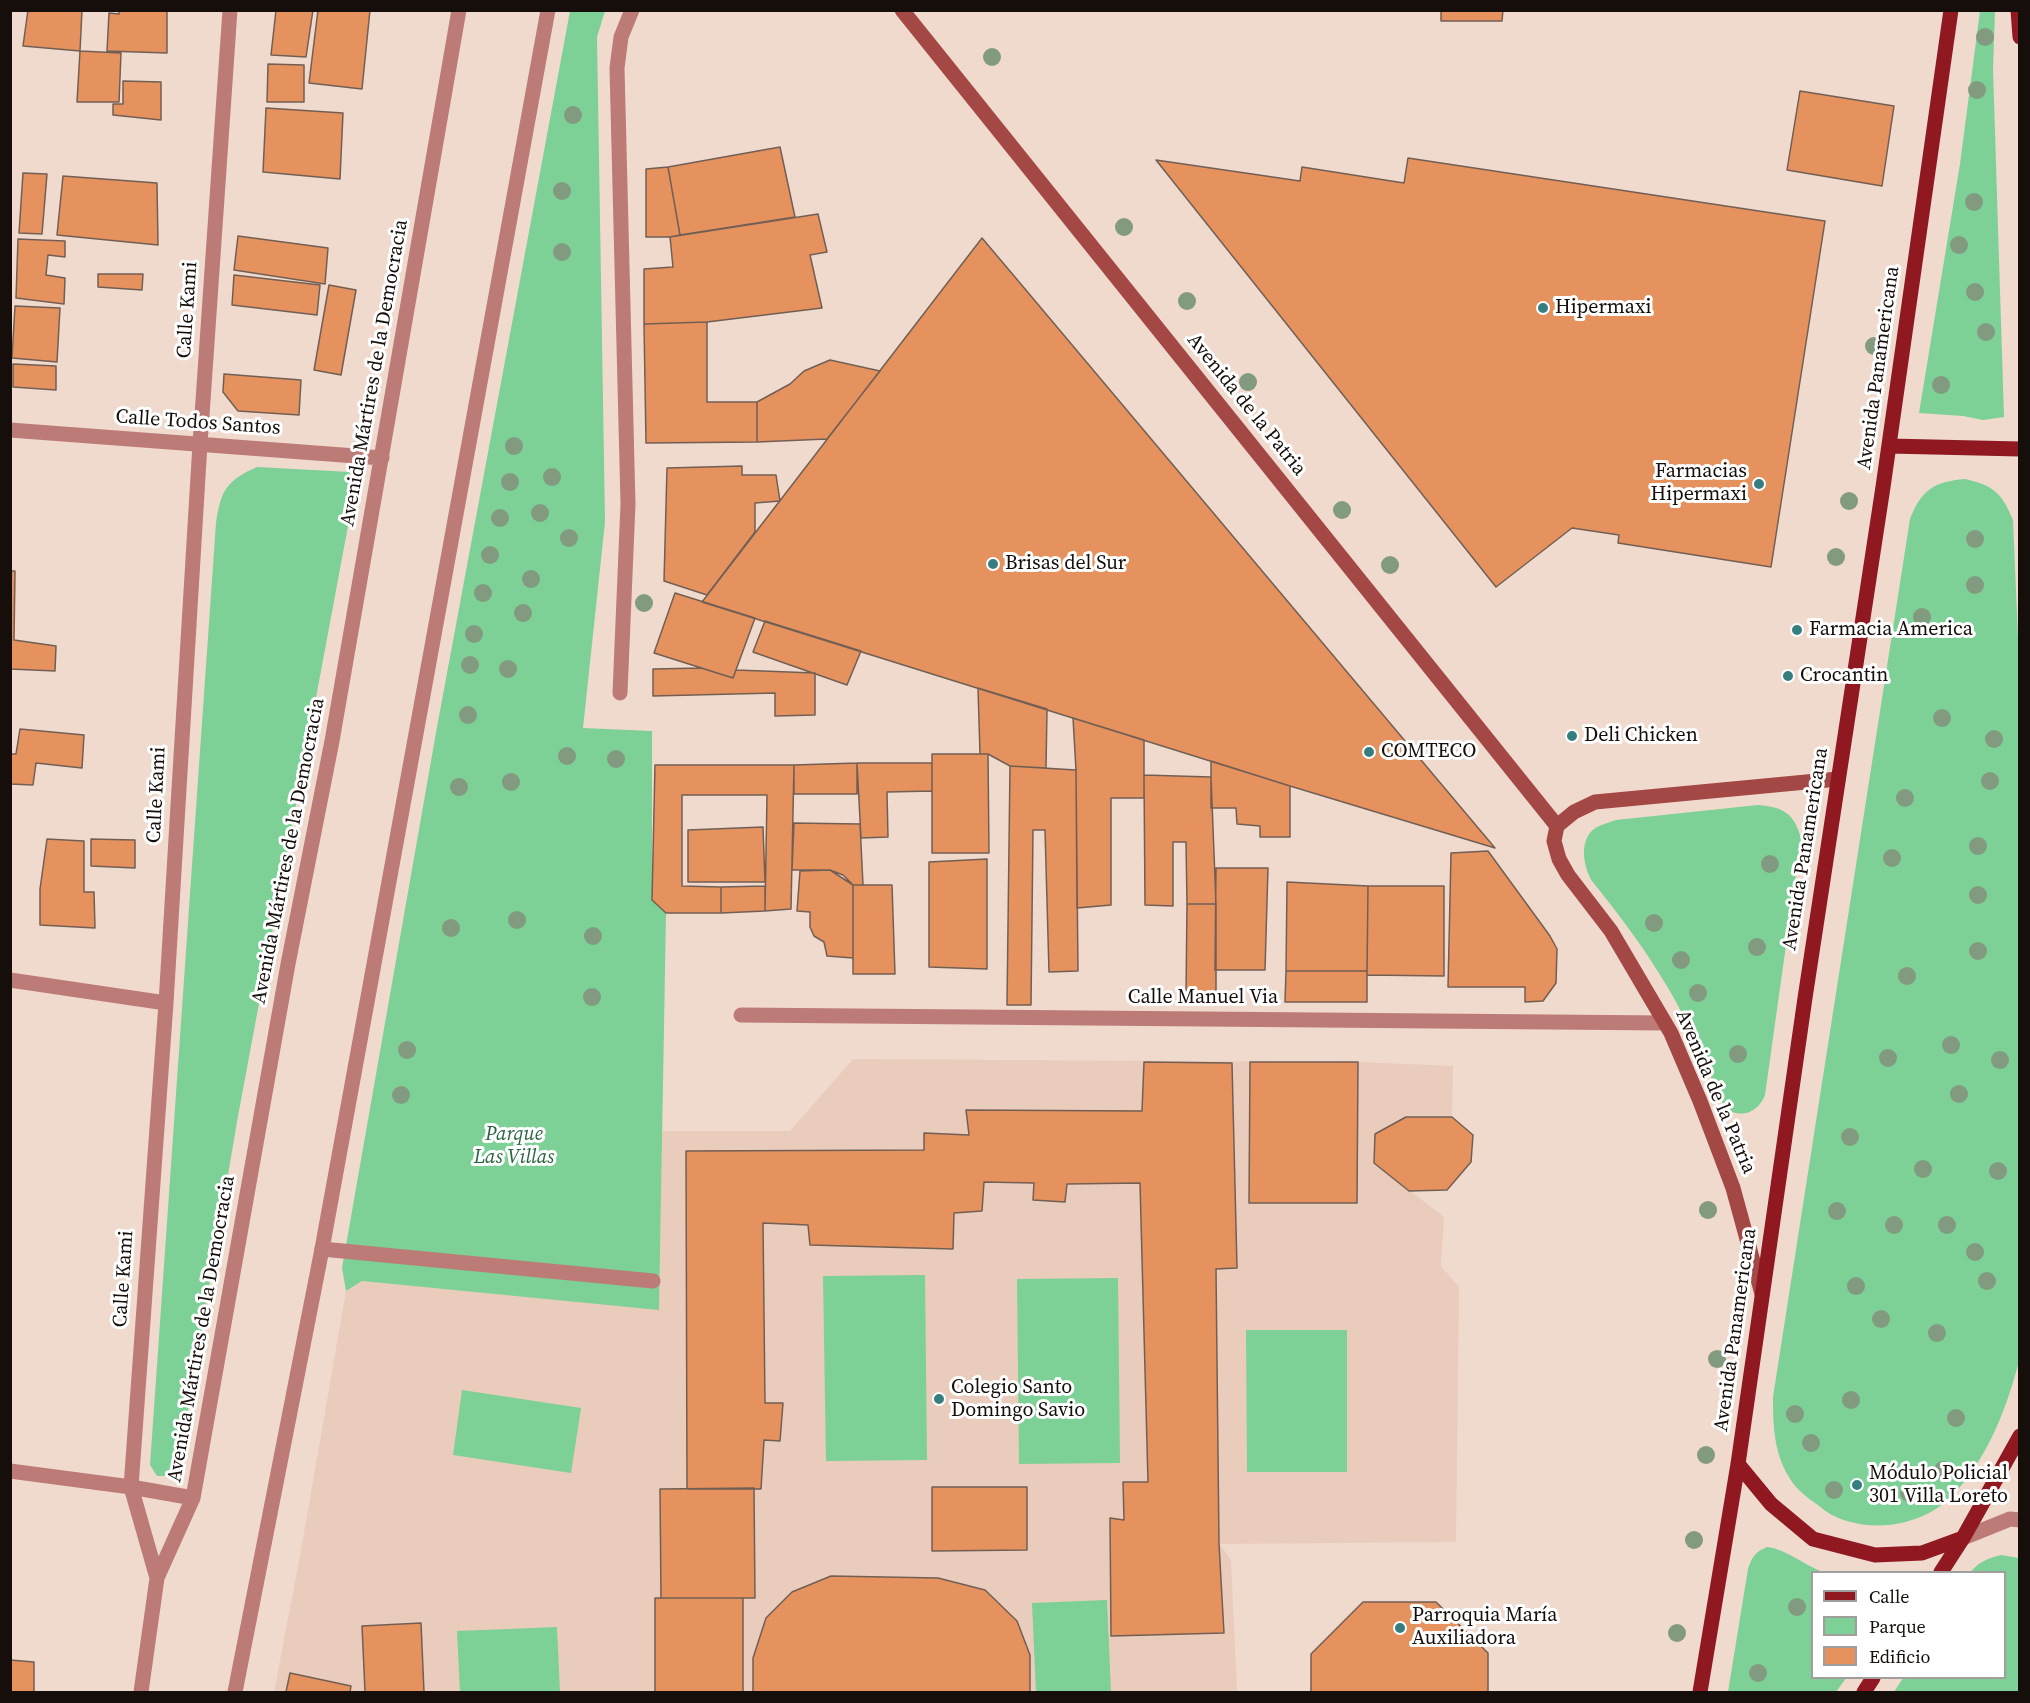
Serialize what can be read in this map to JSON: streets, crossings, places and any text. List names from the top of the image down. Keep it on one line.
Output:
{"streets":{"main road":["Avenida Panamericana","Avenida de la Patria"],"street":["Calle Kami","Avenida Mártires de la Democracia","Calle Todos Santos","Calle Manuel Via"]},"crossings":[["Calle Kami","Avenida Mártires de la Democracia"],["Calle Kami","Calle Todos Santos"],["Avenida Panamericana","Avenida de la Patria"],["Avenida Mártires de la Democracia","Calle Todos Santos"],["Avenida de la Patria","Calle Manuel Via"]],"parks":["Parque Las Villas"],"places":["Hipermaxi","Farmacias Hipermaxi","Brisas del Sur","Farmacia America","Crocantin","Deli Chicken","COMTECO","Colegio Santo Domingo Savio","Módulo Policial 301 Villa Loreto","Parroquia María Auxiliadora"],"legend":["Calle","Parque","Edificio"]}
